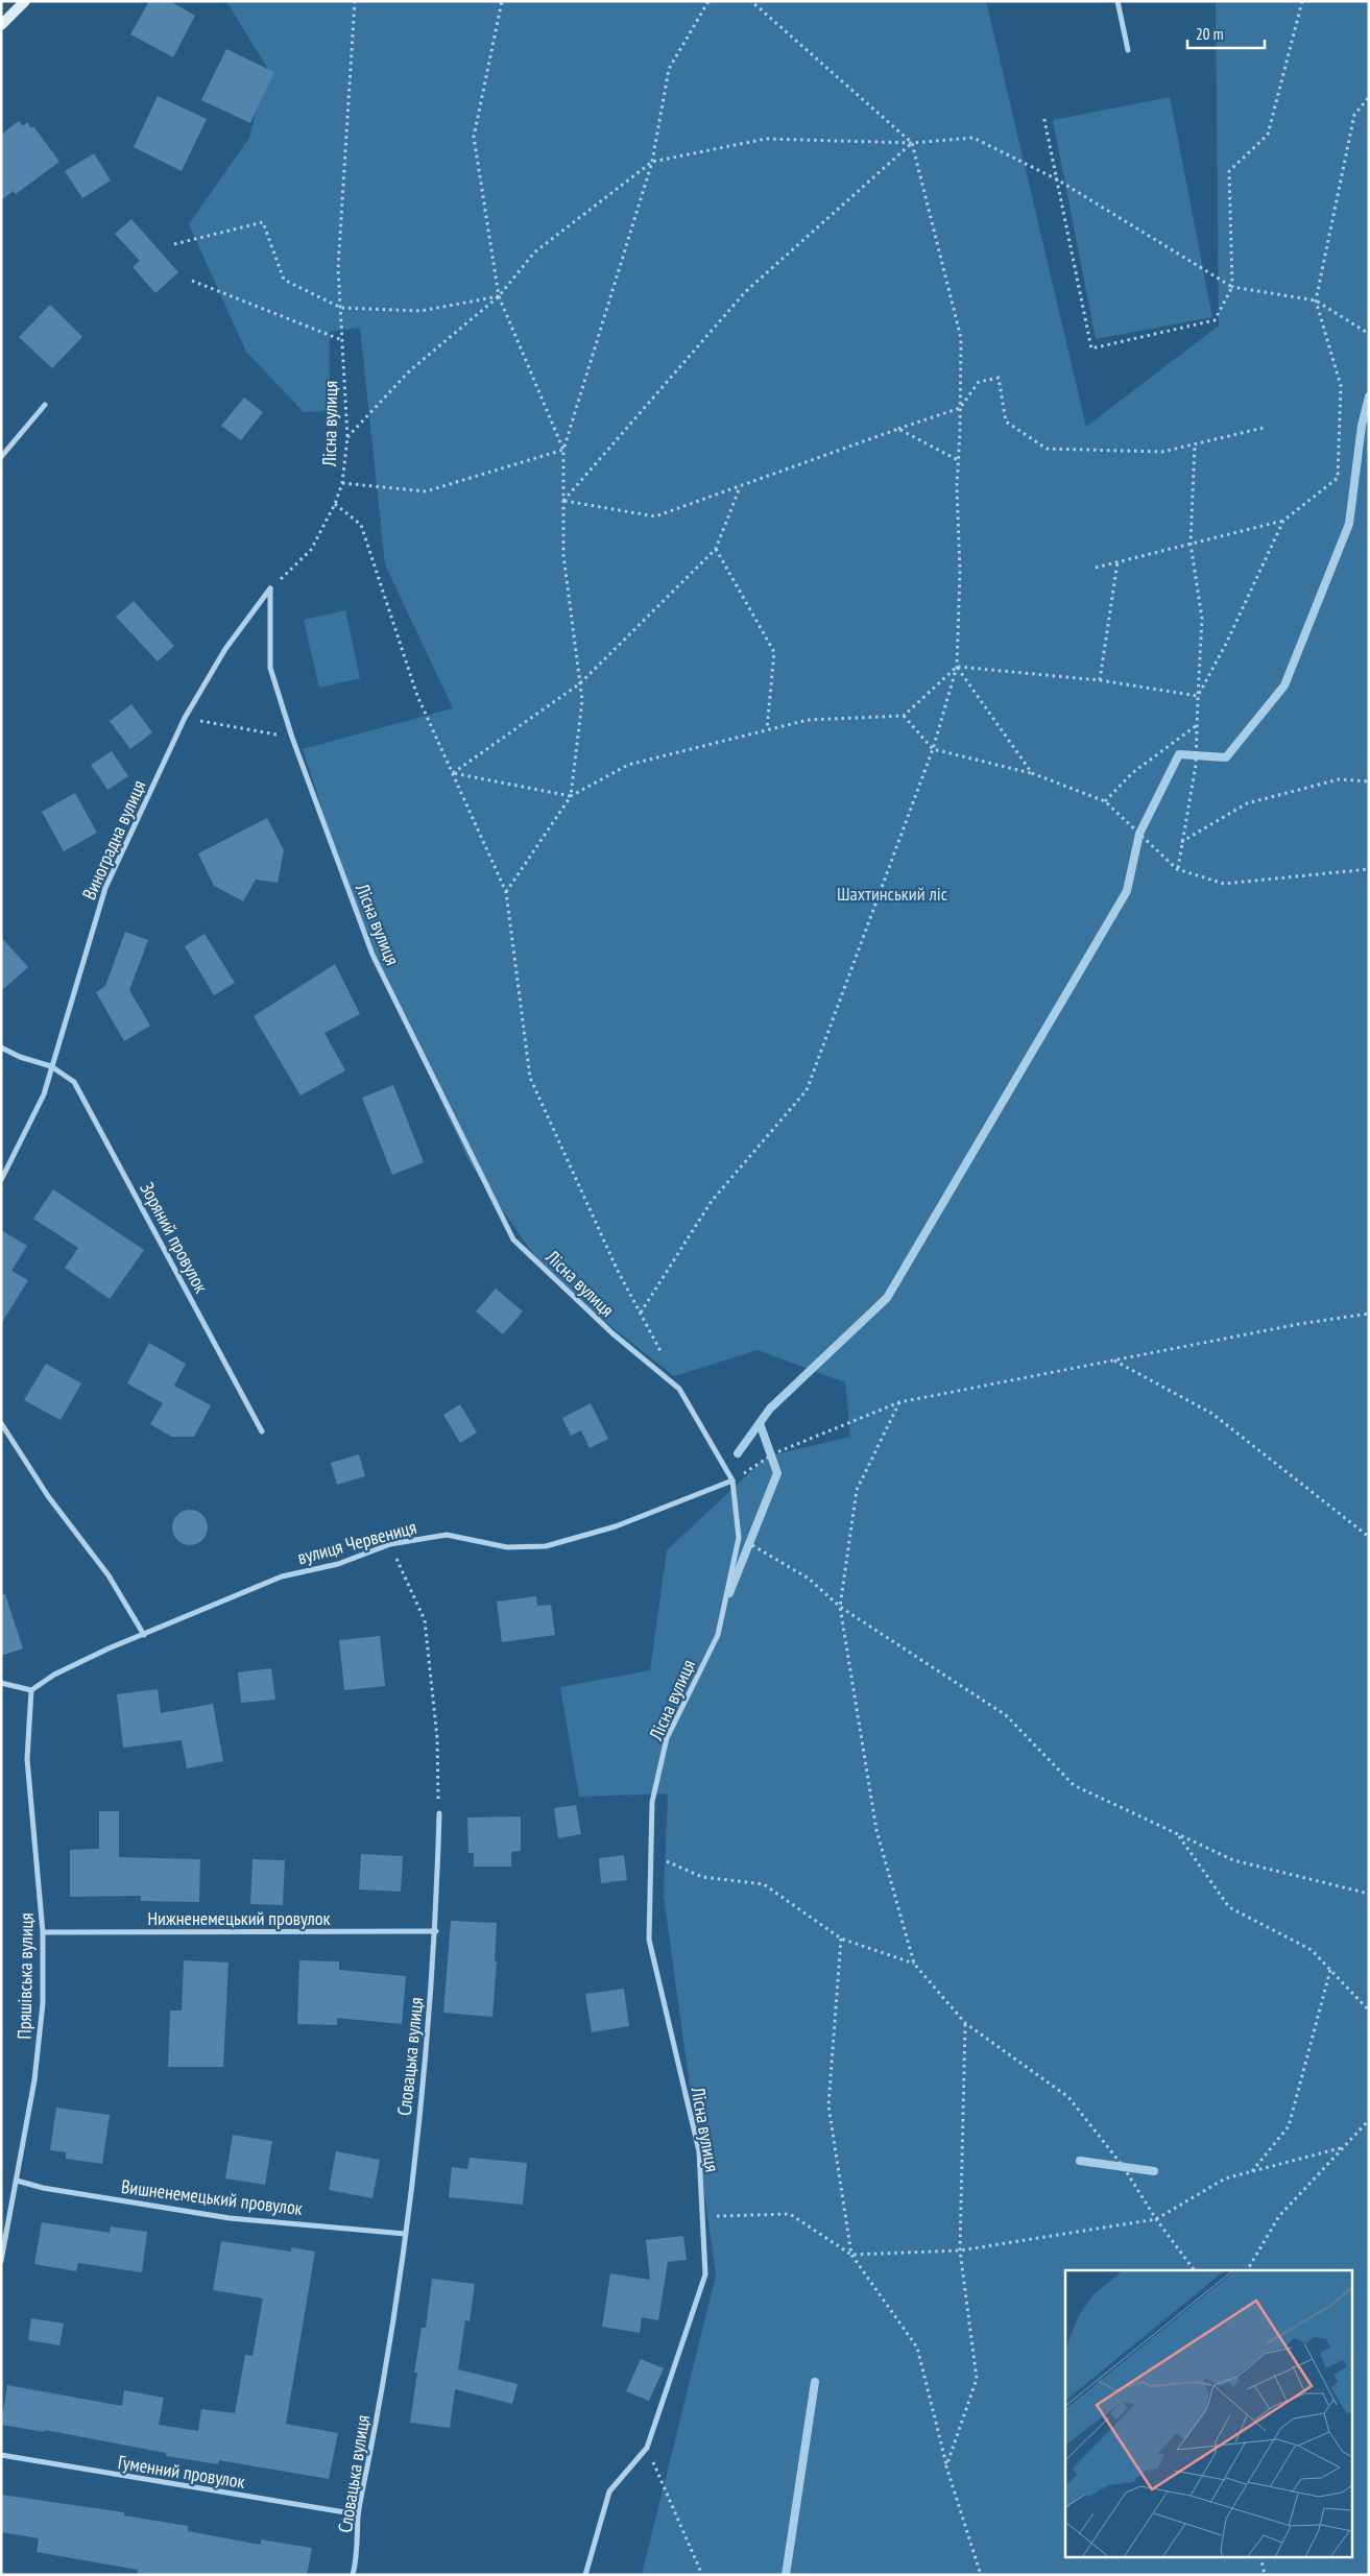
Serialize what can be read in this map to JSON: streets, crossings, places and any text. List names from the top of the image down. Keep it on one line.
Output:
{"streets":{"street":["Лісна вулиця","Виноградна вулиця","Зоряний провулок","вулиця Червениця","Нижненемецький провулок","Пряшівська вулиця","Словацька вулиця","Вишненемецький провулок","Гуменний провулок"]},"crossings":[["Лісна вулиця","Виноградна вулиця"],["Лісна вулиця","вулиця Червениця"],["Виноградна вулиця","Зоряний провулок"],["вулиця Червениця","Пряшівська вулиця"],["Нижненемецький провулок","Пряшівська вулиця"],["Нижненемецький провулок","Словацька вулиця"],["Пряшівська вулиця","Вишненемецький провулок"],["Словацька вулиця","Вишненемецький провулок"],["Словацька вулиця","Гуменний провулок"]],"parks":["Шахтинський ліс"],"scale_bar":"20 m"}
